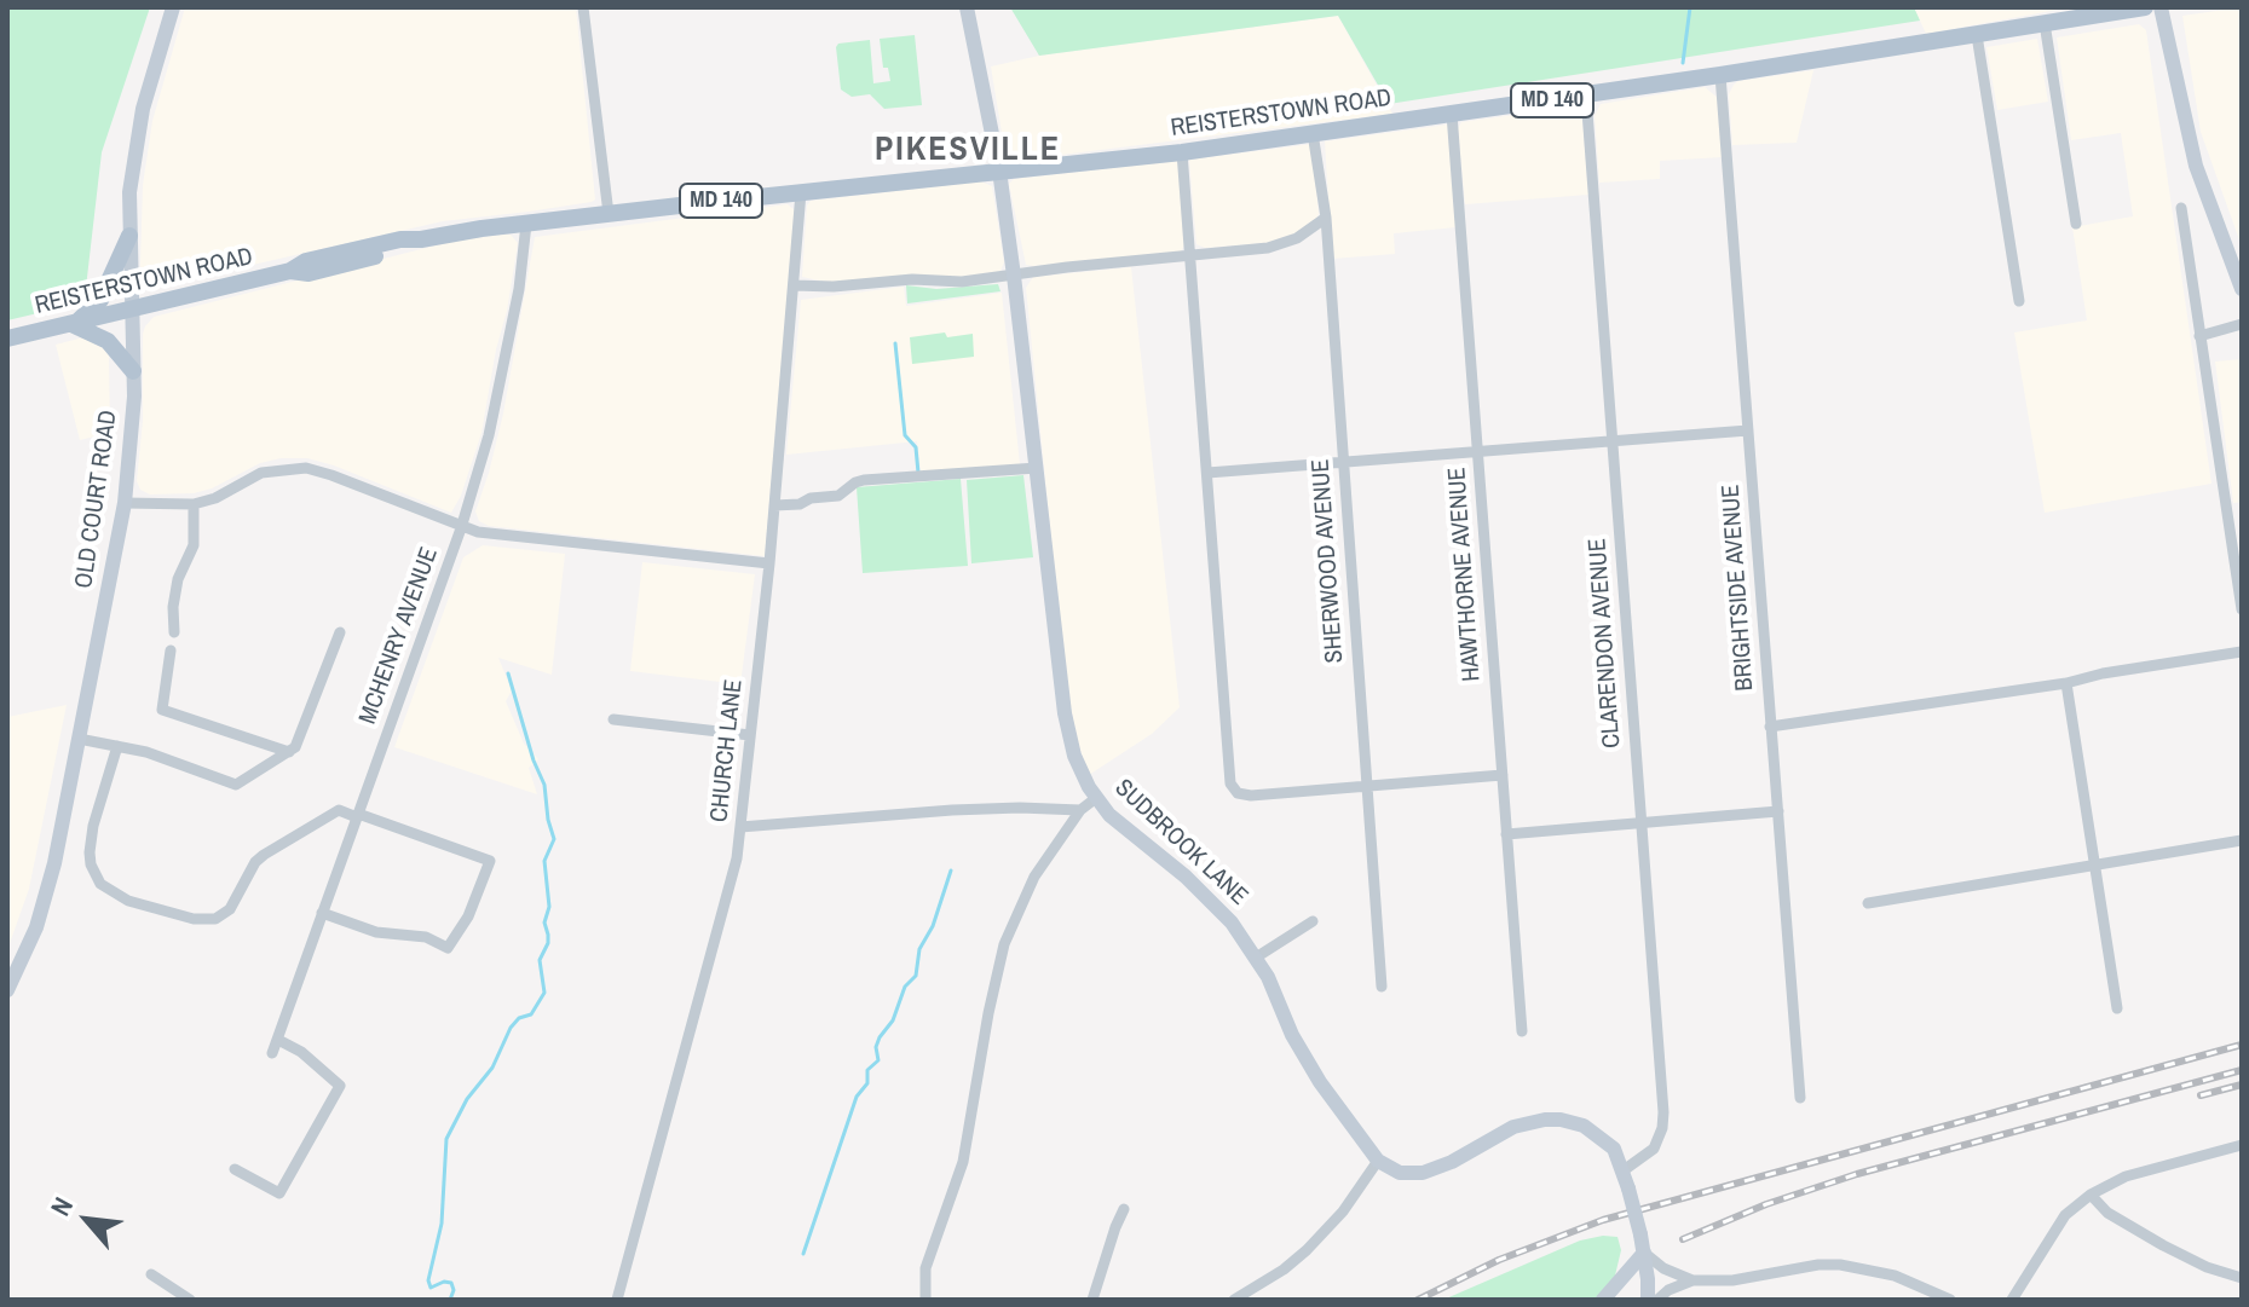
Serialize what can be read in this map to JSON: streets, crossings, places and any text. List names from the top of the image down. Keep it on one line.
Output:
{"streets":{"main road":["MD 140","REISTERSTOWN ROAD"],"street":["OLD COURT ROAD","SHERWOOD AVENUE","HAWTHORNE AVENUE","BRIGHTSIDE AVENUE","MCHENRY AVENUE","CLARENDON AVENUE","CHURCH LANE","SUDBROOK LANE"]},"crossings":[["REISTERSTOWN ROAD","OLD COURT ROAD"],["REISTERSTOWN ROAD","SHERWOOD AVENUE"],["REISTERSTOWN ROAD","HAWTHORNE AVENUE"],["REISTERSTOWN ROAD","BRIGHTSIDE AVENUE"],["REISTERSTOWN ROAD","MCHENRY AVENUE"],["REISTERSTOWN ROAD","CLARENDON AVENUE"],["REISTERSTOWN ROAD","CHURCH LANE"],["REISTERSTOWN ROAD","SUDBROOK LANE"]],"districts":["PIKESVILLE"],"north":"top left"}
